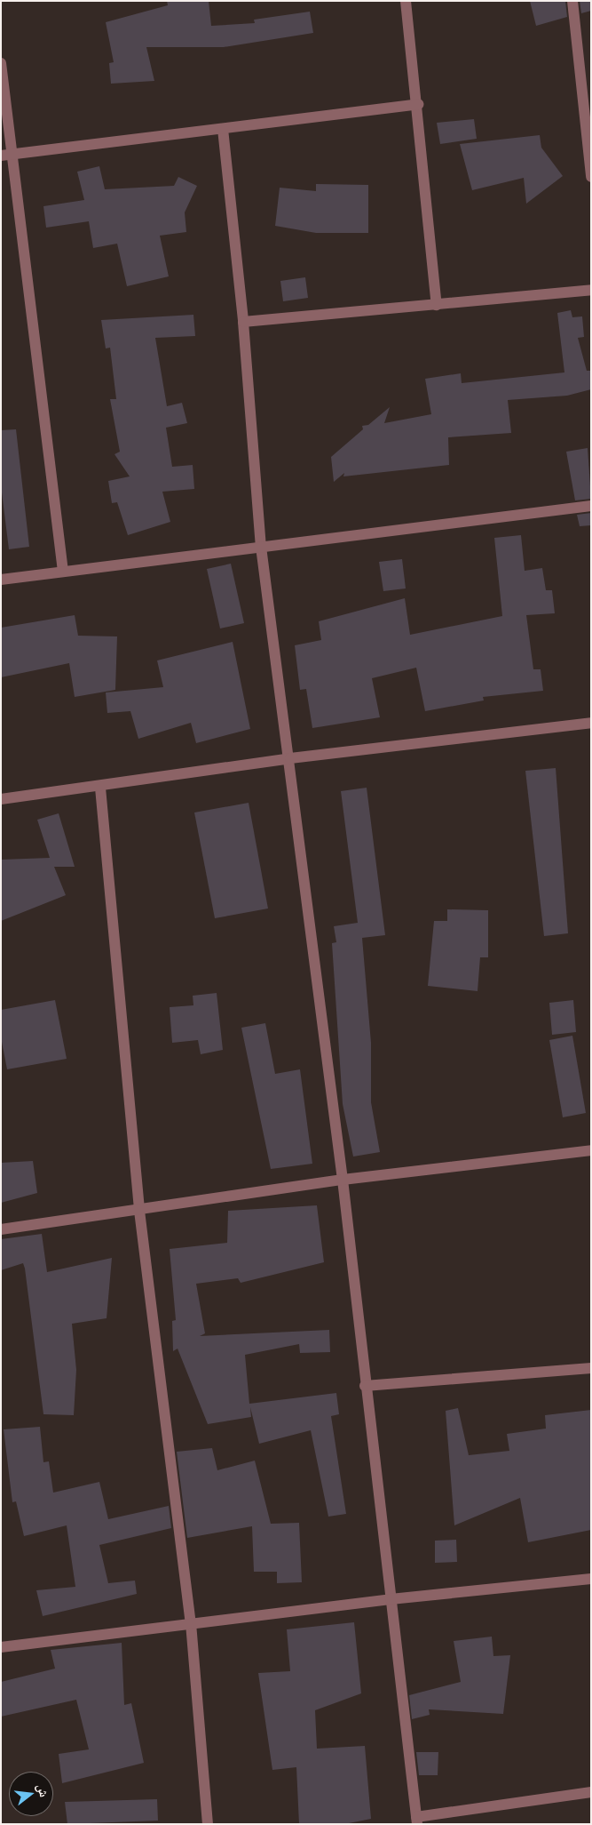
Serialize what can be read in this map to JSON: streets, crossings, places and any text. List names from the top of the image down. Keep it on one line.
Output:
{"north":"right"}
